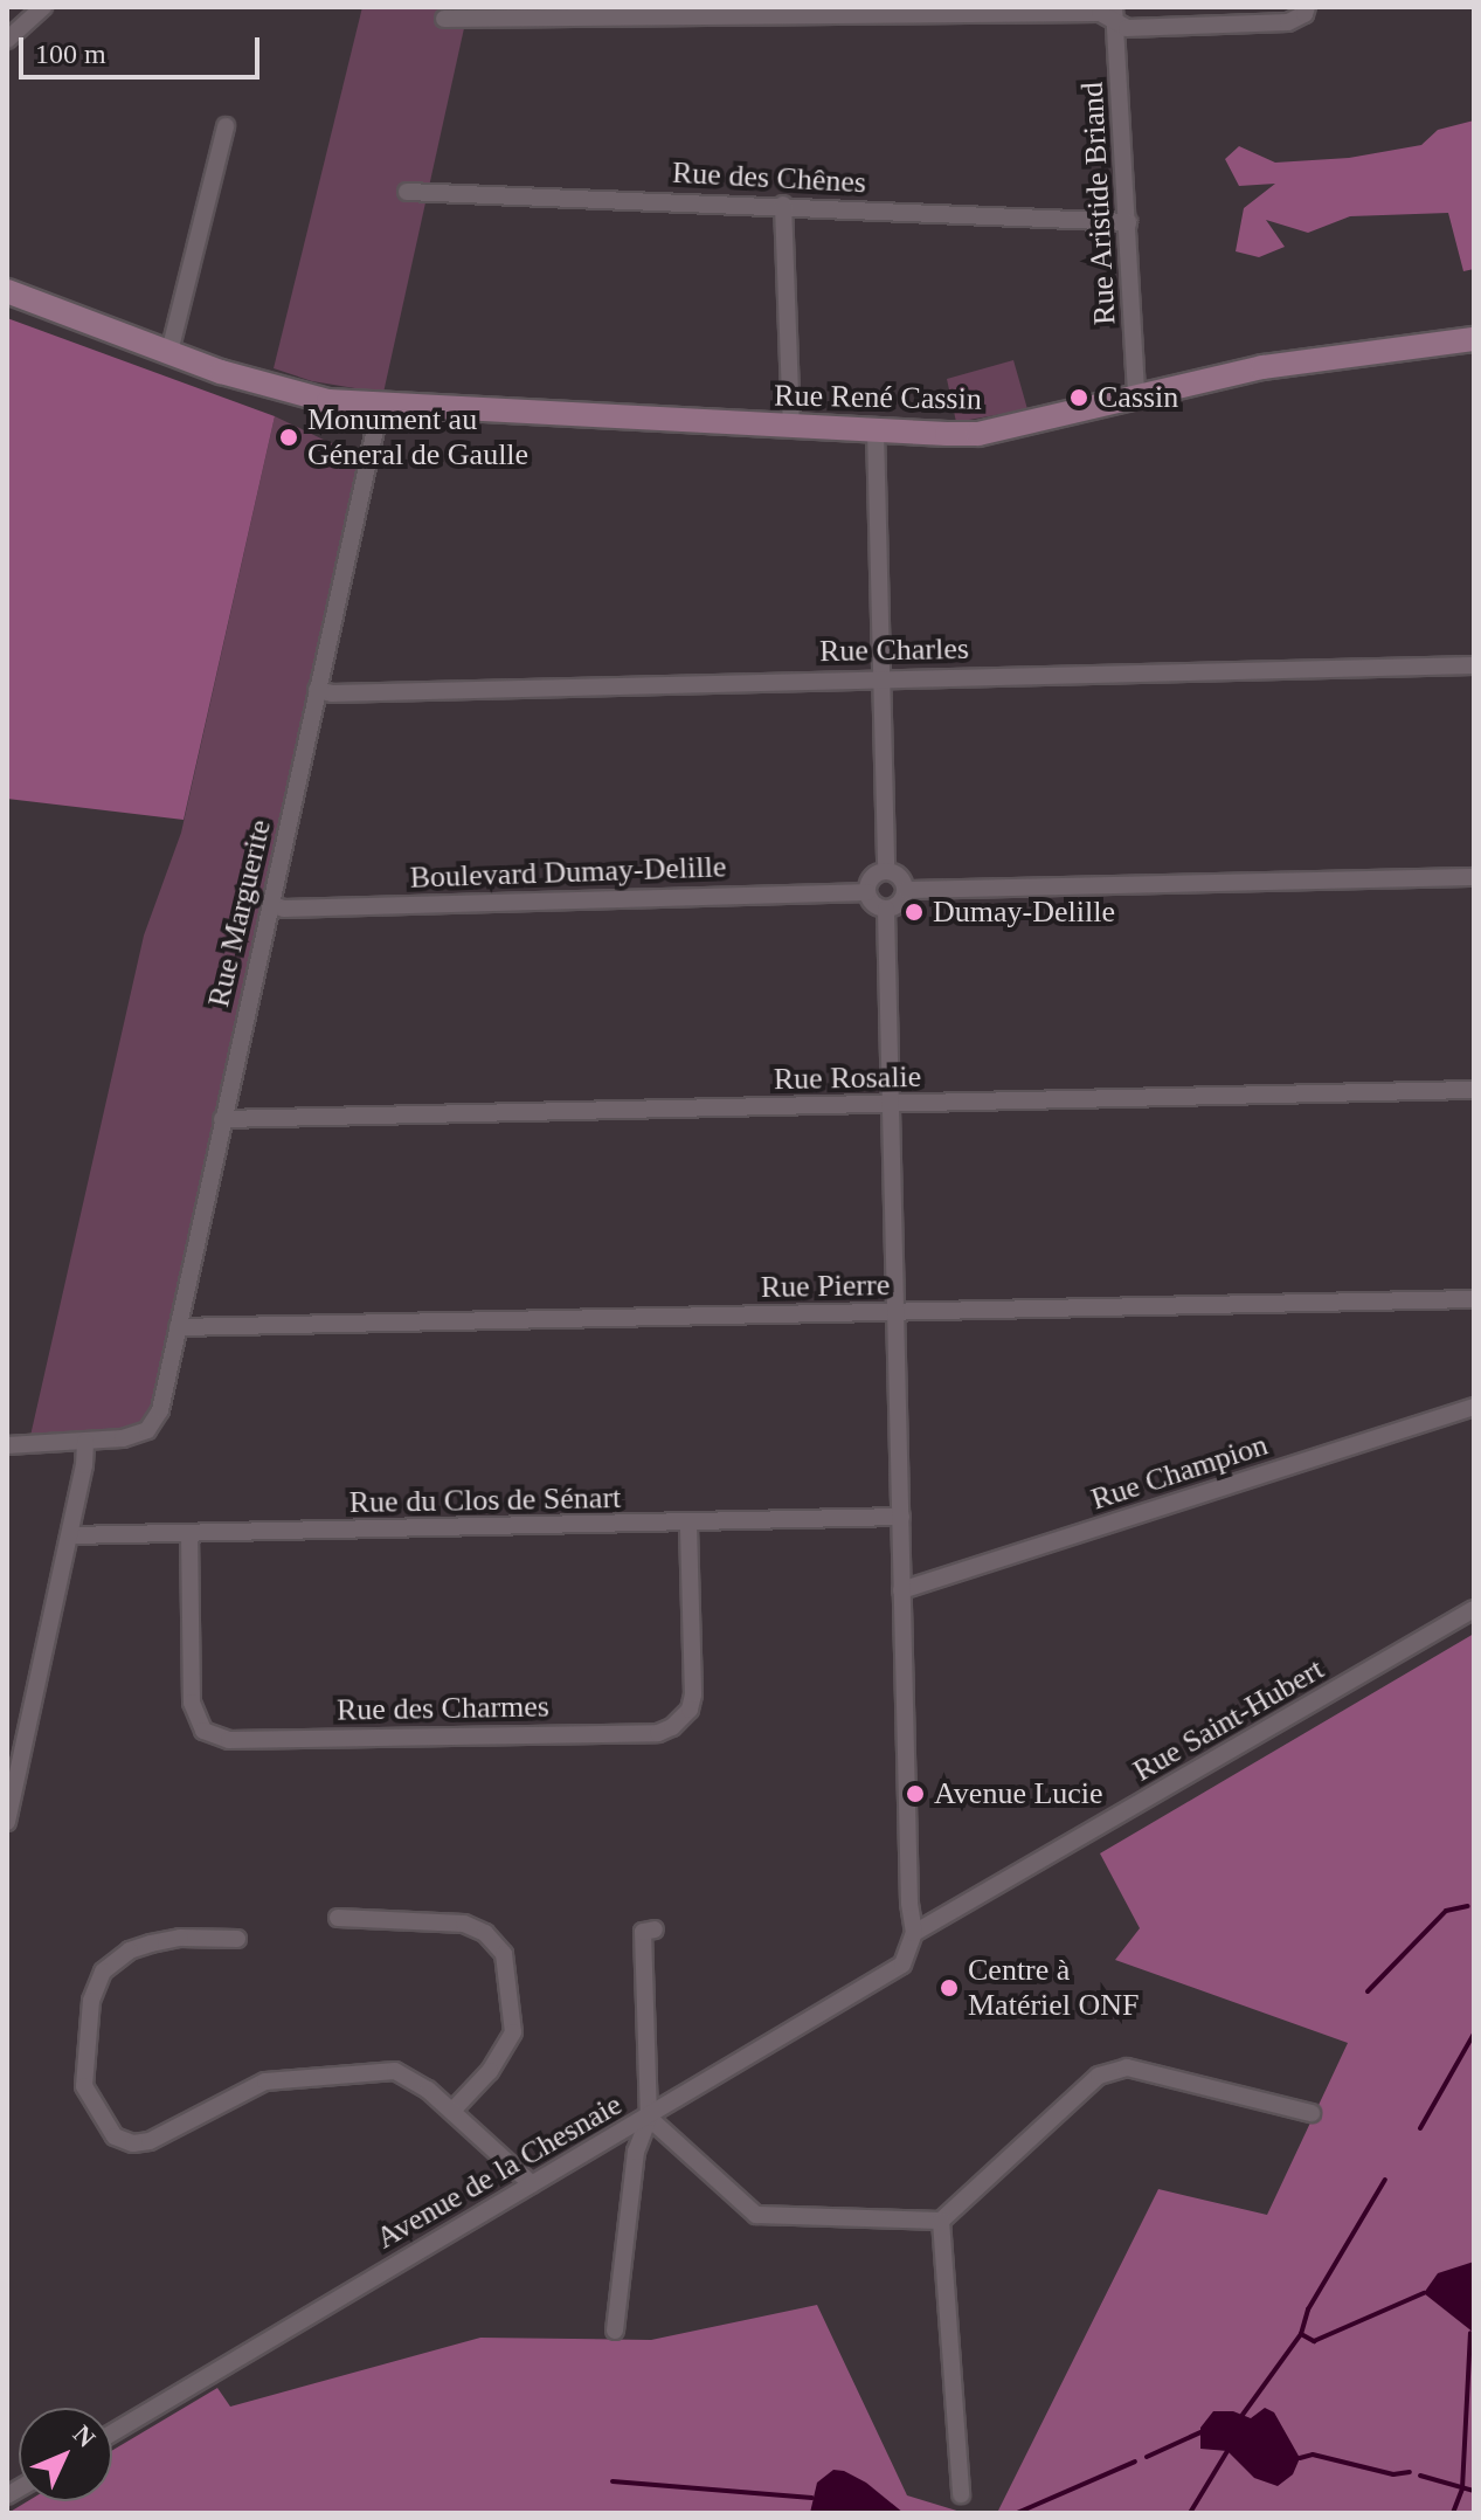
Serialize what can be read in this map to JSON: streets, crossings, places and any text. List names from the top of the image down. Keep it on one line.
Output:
{"streets":{"main road":["Rue René Cassin"],"street":["Rue des Chênes","Rue Aristide Briand","Rue Charles","Boulevard Dumay-Delille","Rue Marguerite","Rue Rosalie","Rue Pierre","Rue Champion","Rue du Clos de Sénart","Rue des Charmes","Rue Saint-Hubert","Avenue de la Chesnaie"]},"crossings":[["Rue des Chênes","Rue Aristide Briand"],["Rue Aristide Briand","Rue René Cassin"],["Rue René Cassin","Rue Marguerite"],["Rue Charles","Rue Marguerite"],["Boulevard Dumay-Delille","Rue Marguerite"],["Rue Marguerite","Rue Rosalie"],["Rue Marguerite","Rue Pierre"],["Rue du Clos de Sénart","Rue des Charmes"],["Rue Saint-Hubert","Avenue de la Chesnaie"]],"places":["Cassin","Monument au Géneral de Gaulle","Dumay-Delille","Avenue Lucie","Centre à Matériel ONF"],"scale_bar":"100 m","north":"top right"}
